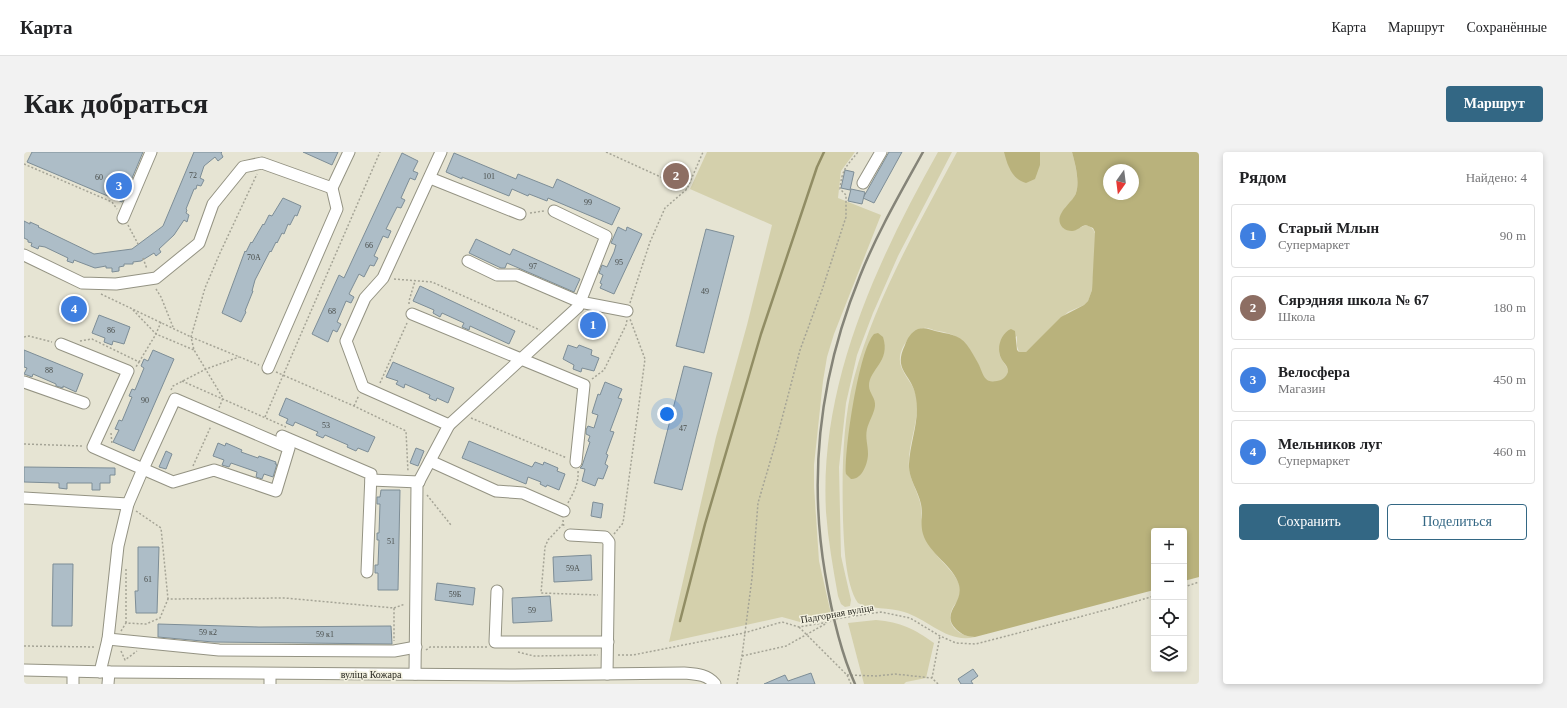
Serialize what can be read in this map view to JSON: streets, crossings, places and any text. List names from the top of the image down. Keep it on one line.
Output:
{"streets":{"street":["вуліца Кожара"],"path":["Падгорная вуліца"]},"house_numbers":["72","101","60","99","66","70А","95","97","49","68","86","88","90","53","47","51","59А","61","59Б","59","59 к2","59 к1"],"north":"bottom","page":{"header":"Карта","nav":["Карта","Маршрут","Сохранённые"],"buttons":["Маршрут",["Сохранить","Поделиться"]],"title":"Как добраться","heading":["Рядом","Найдено: 4"],"pins":["2","3","4","1"],"list":[{"mark":"1","name":"Старый Млын","note":"Супермаркет","value":"90 m"},{"mark":"2","name":"Сярэдняя школа № 67","note":"Школа","value":"180 m"},{"mark":"3","name":"Велосфера","note":"Магазин","value":"450 m"},{"mark":"4","name":"Мельников луг","note":"Супермаркет","value":"460 m"}],"map_buttons":["+","−"]}}
